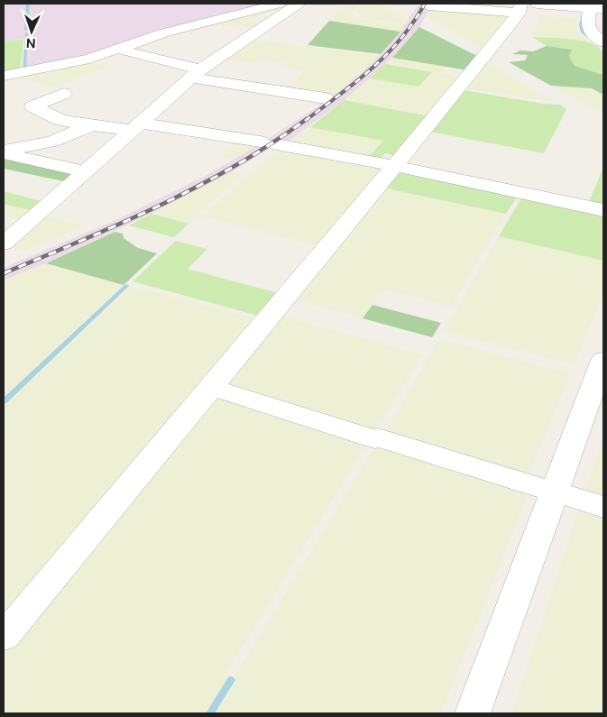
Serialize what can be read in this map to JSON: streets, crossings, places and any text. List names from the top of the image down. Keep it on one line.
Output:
{"north":"bottom"}
